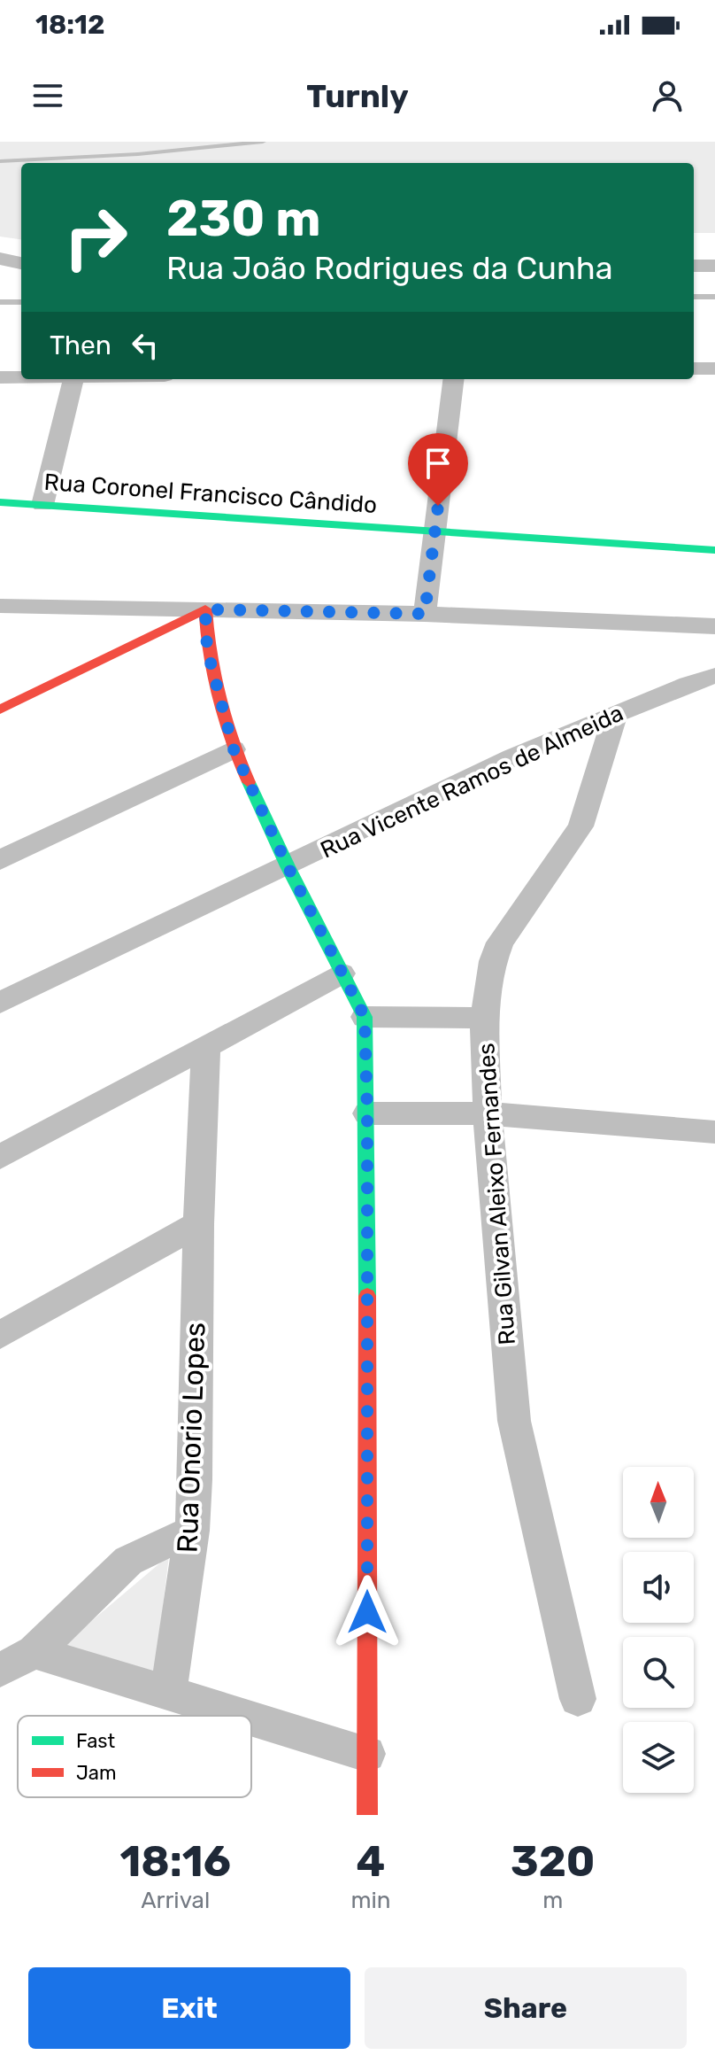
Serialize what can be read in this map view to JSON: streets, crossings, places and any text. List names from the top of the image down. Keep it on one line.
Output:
{"streets":{"street":["Rua Coronel Francisco Cândido","Rua Vicente Ramos de Almeida","Rua Gilvan Aleixo Fernandes","Rua Onorio Lopes"]},"crossings":[["Rua Vicente Ramos de Almeida","Rua Gilvan Aleixo Fernandes"]],"legend":["Fast","Jam"],"north":"top","page":{"status":"18:12","header":"Turnly","turn":["230 m","Rua João Rodrigues da Cunha"],"then":"Then","eta":["18:16","Arrival","4","min","320","m"],"buttons":["Exit","Share"]}}
